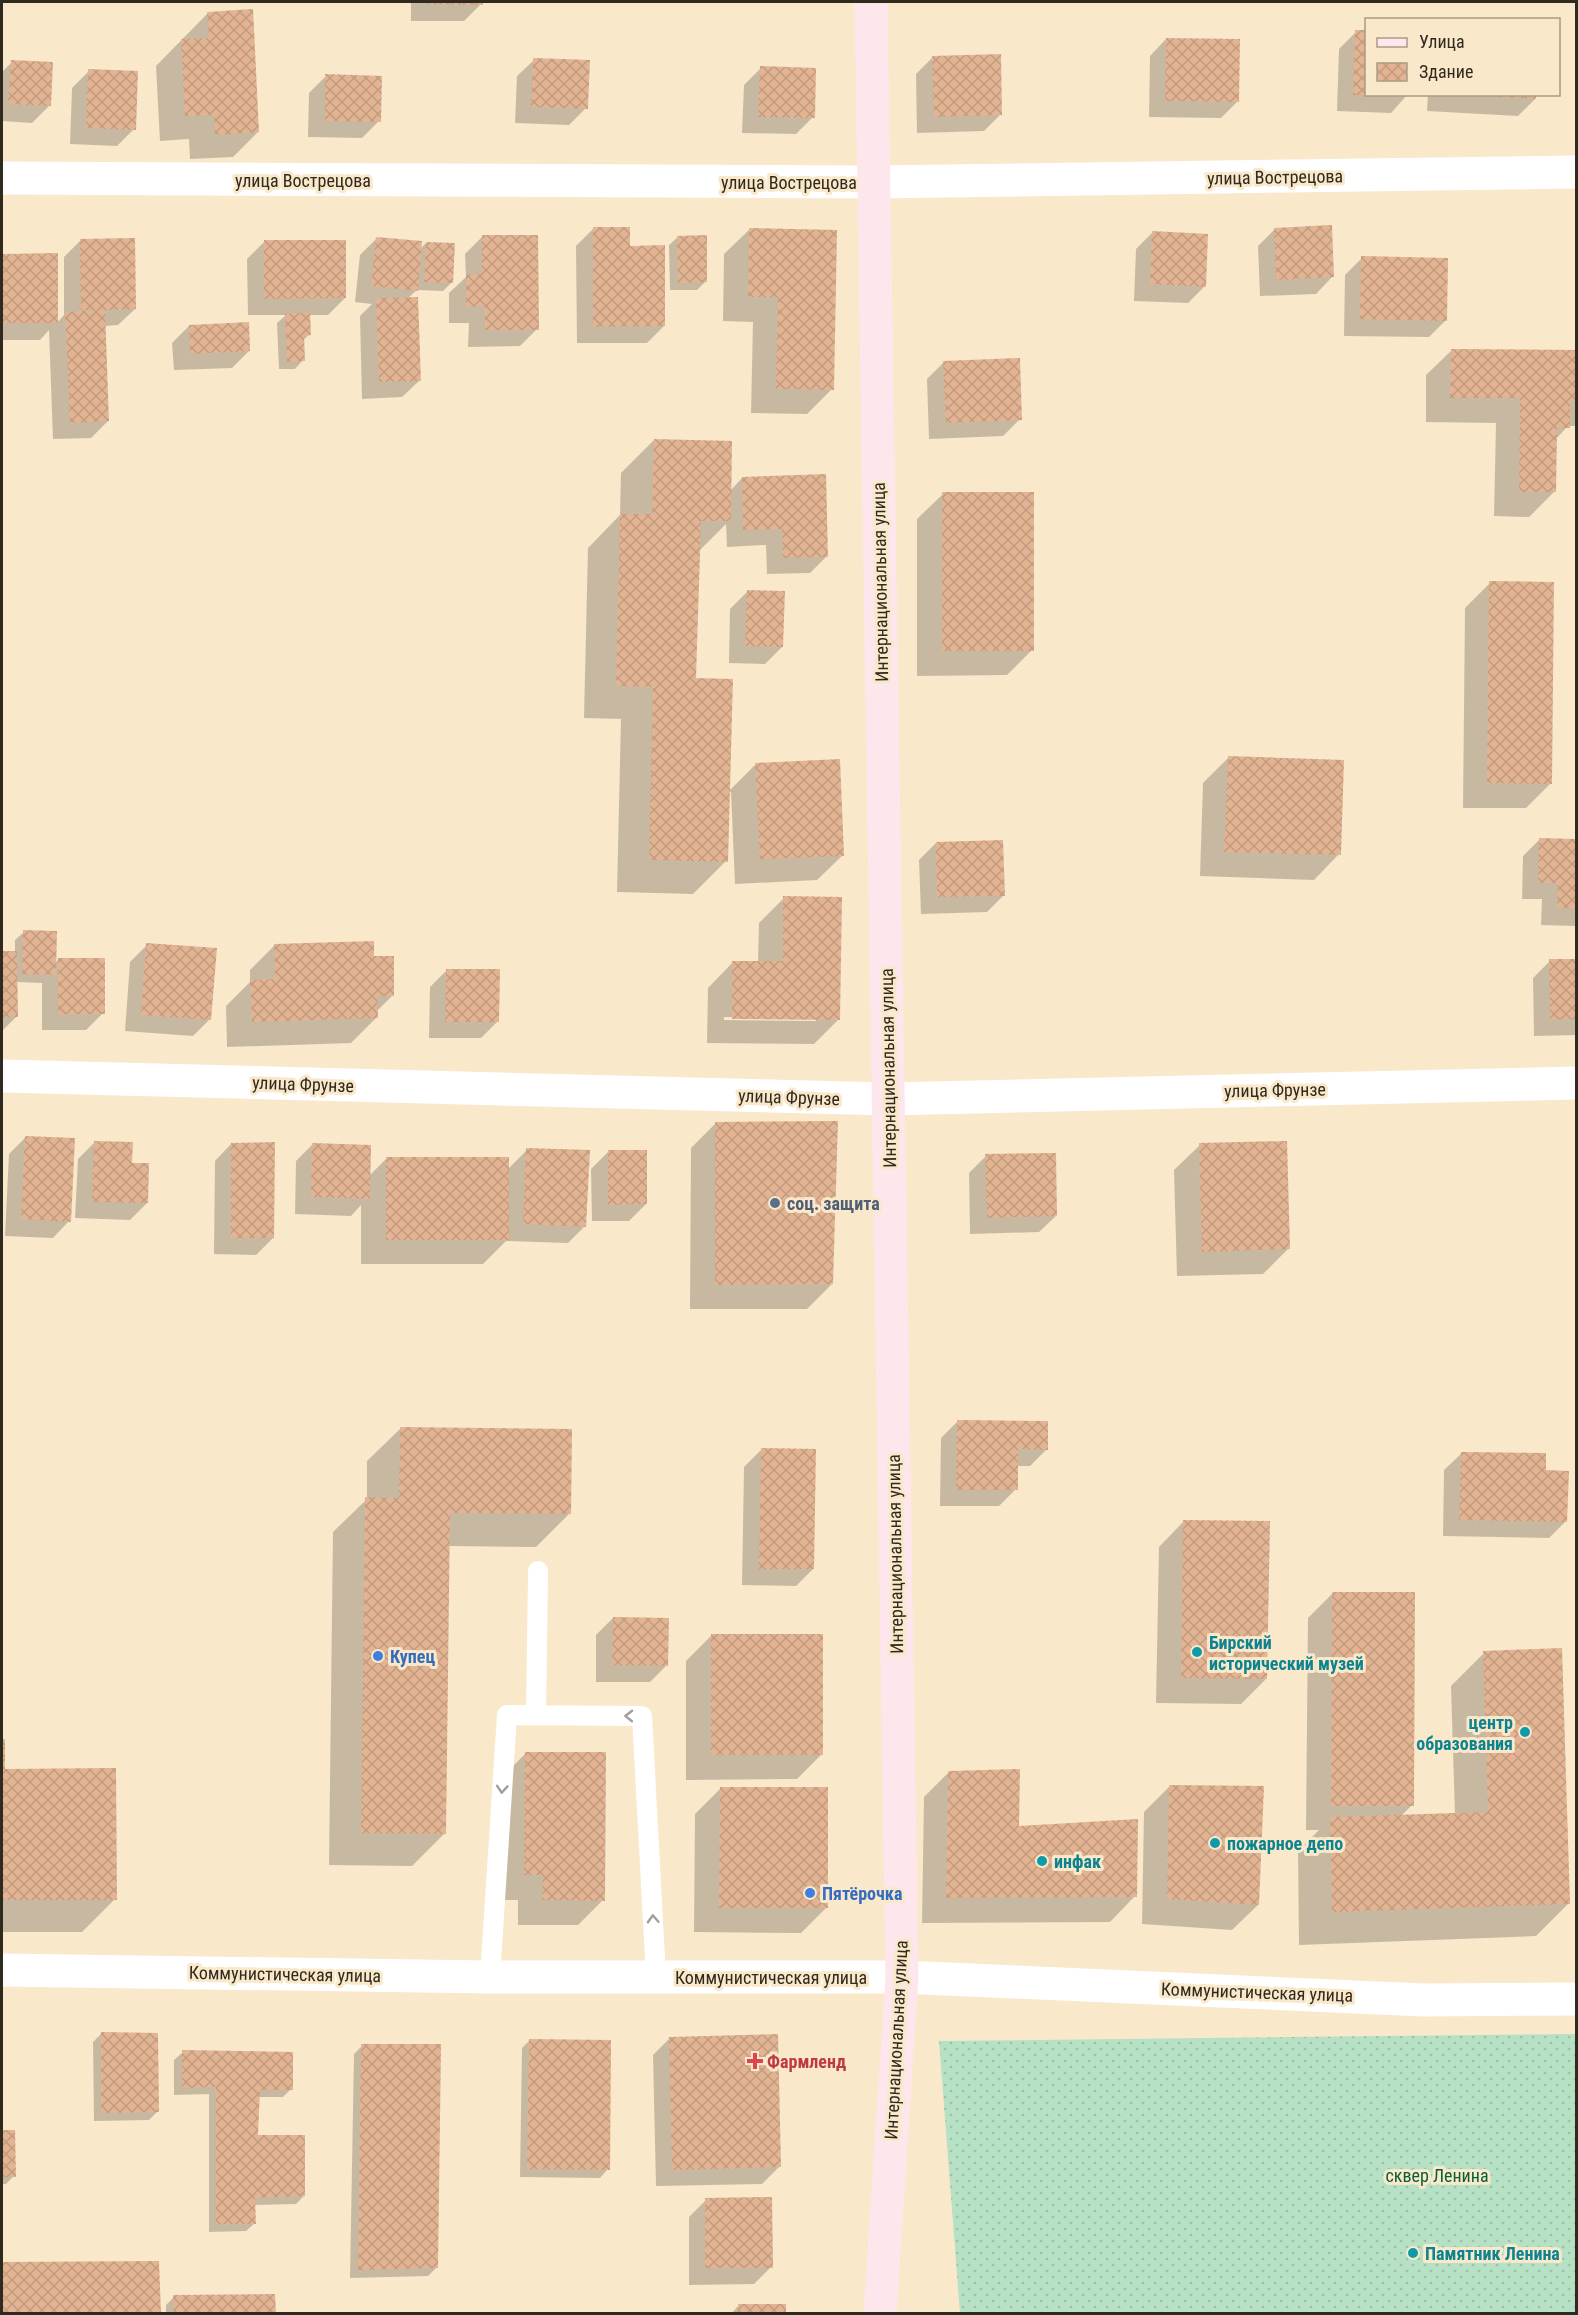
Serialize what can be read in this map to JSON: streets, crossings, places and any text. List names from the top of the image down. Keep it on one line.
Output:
{"streets":{"main road":["Интернациональная улица"],"street":["улица Вострецова","улица Фрунзе","Коммунистическая улица"]},"crossings":[["улица Вострецова","Интернациональная улица"],["Интернациональная улица","улица Фрунзе"],["Интернациональная улица","Коммунистическая улица"]],"parks":["сквер Ленина"],"places":{"other":["соц. защита","Бирский исторический музей","Купец","центр образования","пожарное депо","инфак","Пятёрочка","Памятник Ленина"],"health":["Фармленд"]},"legend":["Улица","Здание"]}
